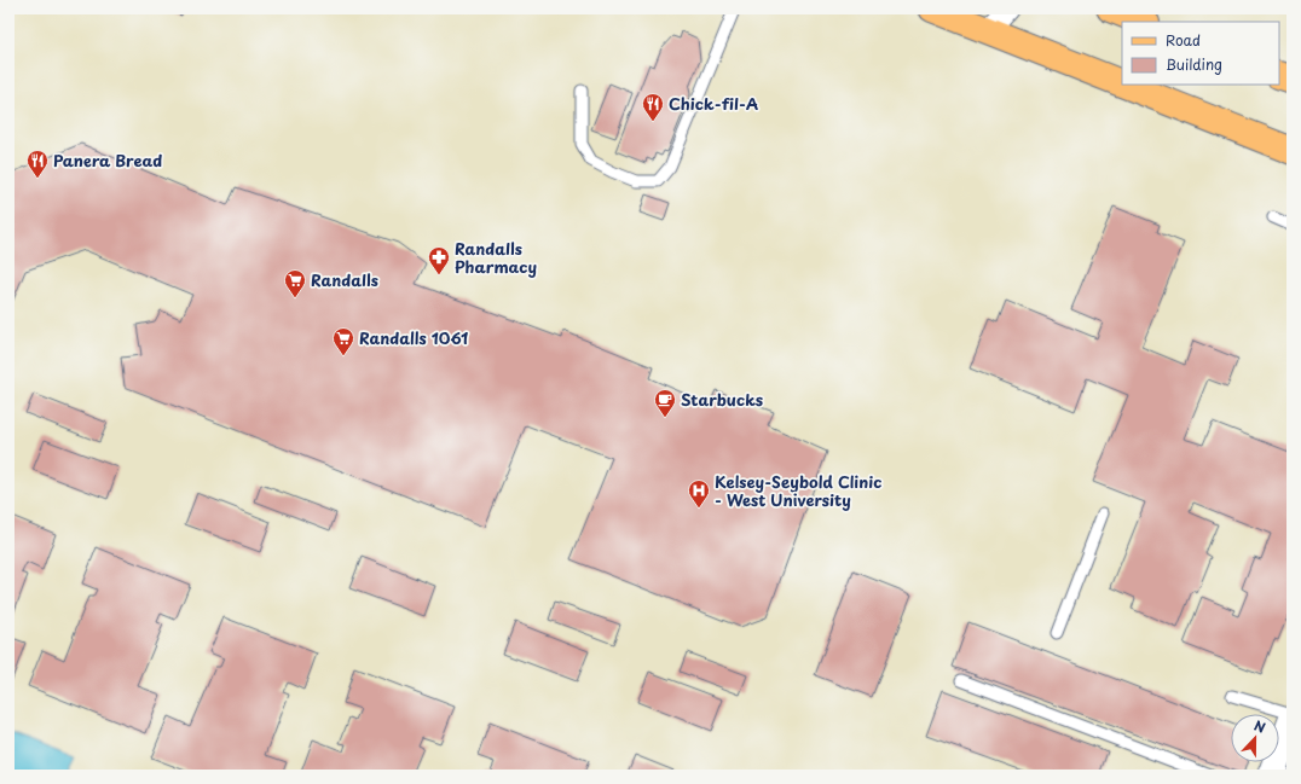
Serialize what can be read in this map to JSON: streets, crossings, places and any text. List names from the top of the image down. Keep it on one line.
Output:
{"places":{"restaurant":["Chick-fil-A","Panera Bread"],"pharmacy":["Randalls Pharmacy"],"supermarket":["Randalls","Randalls 1061"],"cafe":["Starbucks"],"hospital":["Kelsey-Seybold Clinic - West University"]},"legend":["Road","Building"],"north":"top"}
